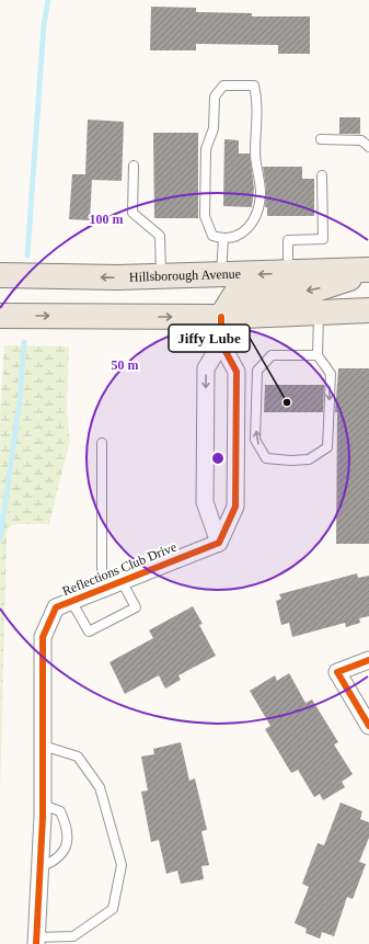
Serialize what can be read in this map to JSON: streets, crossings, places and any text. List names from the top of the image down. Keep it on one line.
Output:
{"streets":{"main road":["Hillsborough Avenue"],"street":["Reflections Club Drive"]},"places":["Jiffy Lube"],"rings":["100 m","50 m"]}
